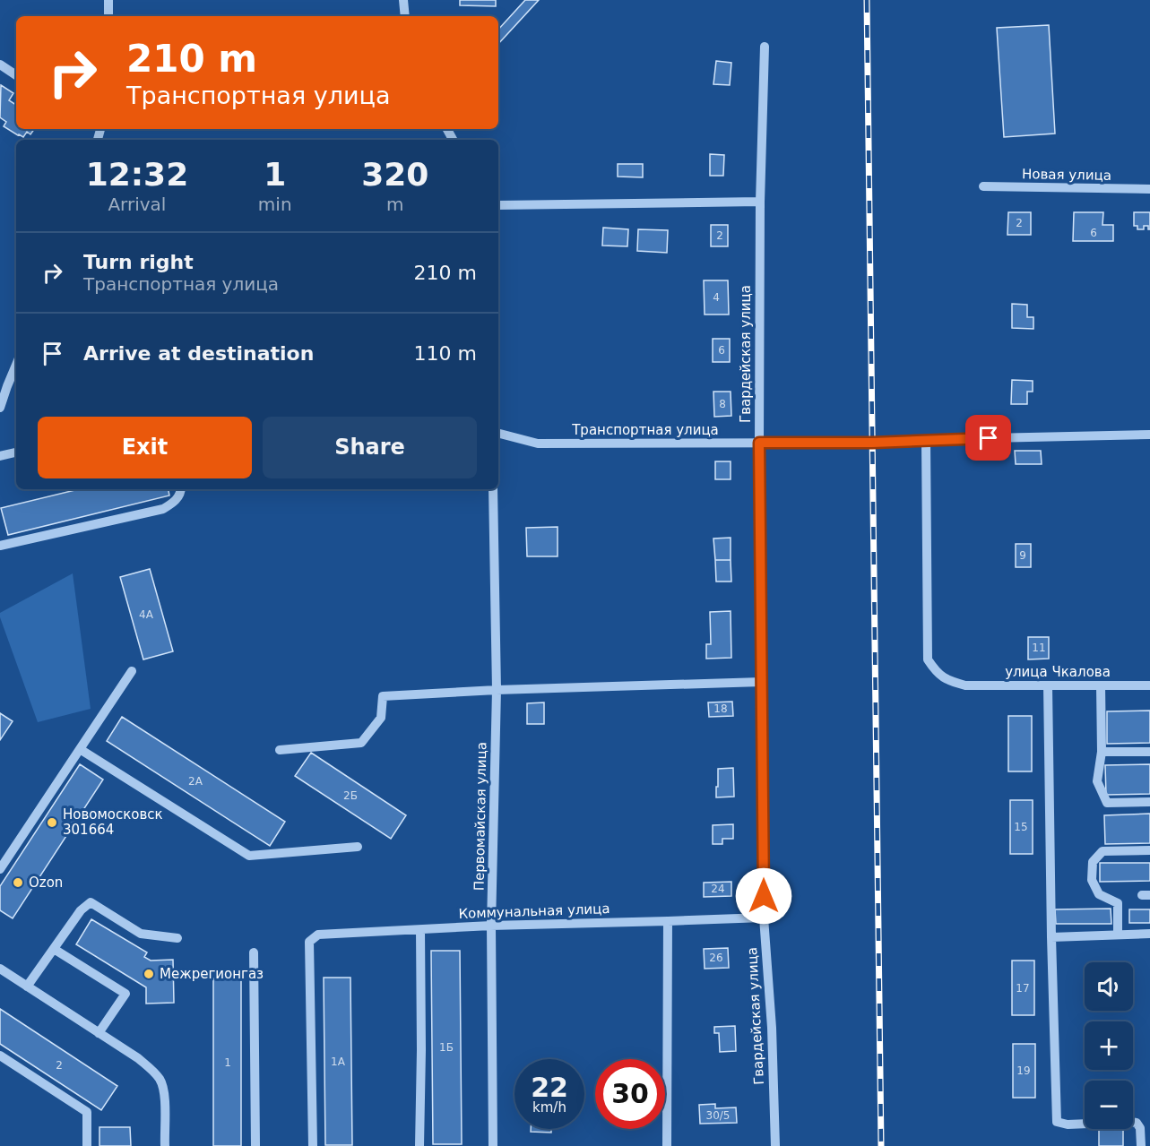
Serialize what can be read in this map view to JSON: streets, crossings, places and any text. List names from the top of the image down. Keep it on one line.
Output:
{"streets":{"street":["Новая улица","Гвардейская улица","Транспортная улица","улица Чкалова","Первомайская улица","Коммунальная улица"]},"crossings":[["Гвардейская улица","Транспортная улица"],["Гвардейская улица","Коммунальная улица"],["Транспортная улица","улица Чкалова"],["Первомайская улица","Коммунальная улица"]],"places":["Новомосковск 301664","Ozon","Межрегионгаз"],"house_numbers":["2","6","2","4","6","8","9","4А","11","18","2А","2Б","15","24","26","17","1Б","1А","1","2","19","30/5"],"page":{"turn":["210 m","Транспортная улица"],"eta":["12:32","Arrival","1","min","320","m"],"list":[{"name":"Turn right","note":"Транспортная улица","value":"210 m"},{"name":"Arrive at destination","value":"110 m"}],"buttons":["Exit","Share"],"map_buttons":["+","−"],"speed":"22 km/h","limit":"30"}}
